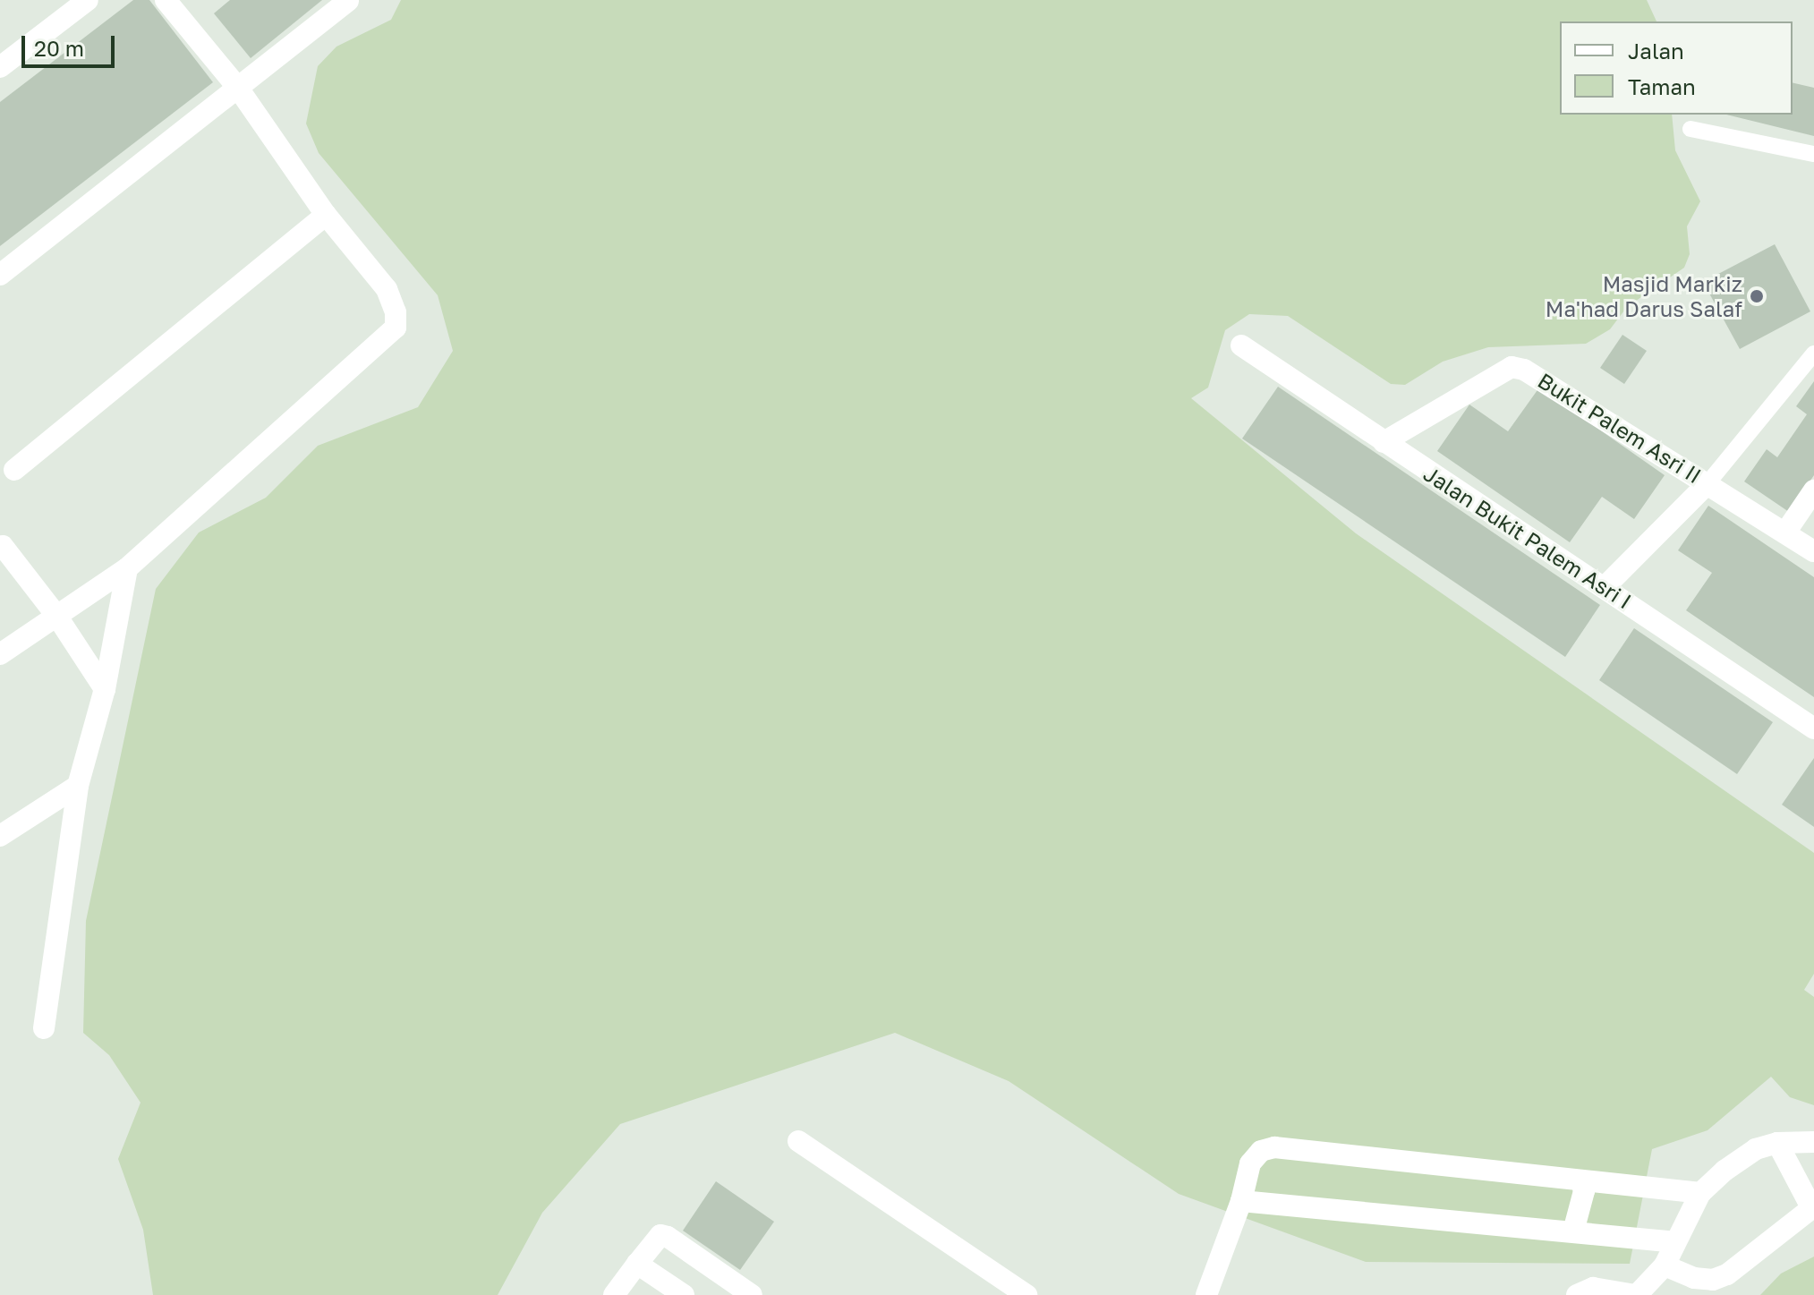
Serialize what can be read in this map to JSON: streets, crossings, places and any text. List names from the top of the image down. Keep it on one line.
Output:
{"streets":{"street":["Bukit Palem Asri II","Jalan Bukit Palem Asri I"]},"crossings":[["Bukit Palem Asri II","Jalan Bukit Palem Asri I"]],"places":["Masjid Markiz Ma'had Darus Salaf"],"legend":["Jalan","Taman"],"scale_bar":"20 m"}
